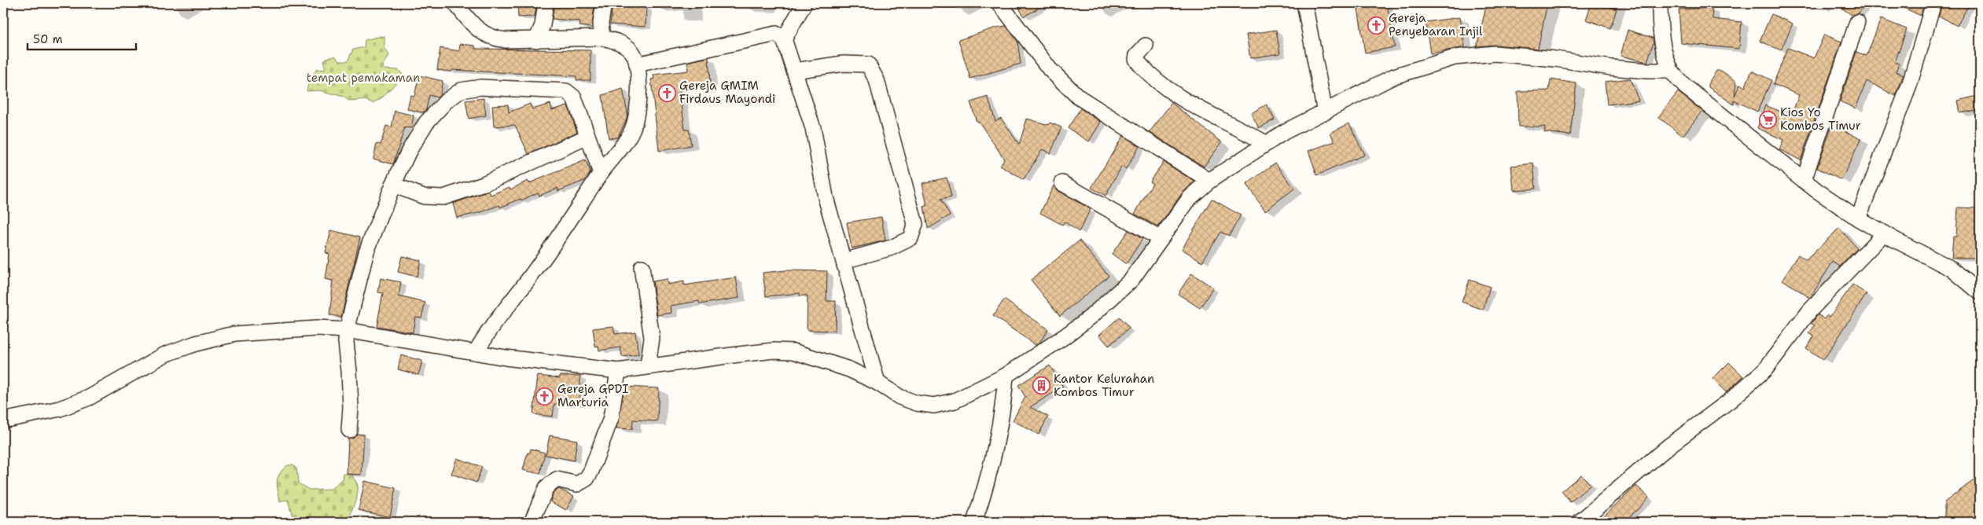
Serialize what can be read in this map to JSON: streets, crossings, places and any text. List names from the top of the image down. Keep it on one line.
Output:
{"parks":["tempat pemakaman"],"places":{"church":["Gereja Penyebaran Injil","Gereja GMIM Firdaus Mayondi","Gereja GPDI Marturia"],"supermarket":["Kios Yo Kombos Timur"],"building":["Kantor Kelurahan Kombos Timur"]},"scale_bar":"50 m"}
